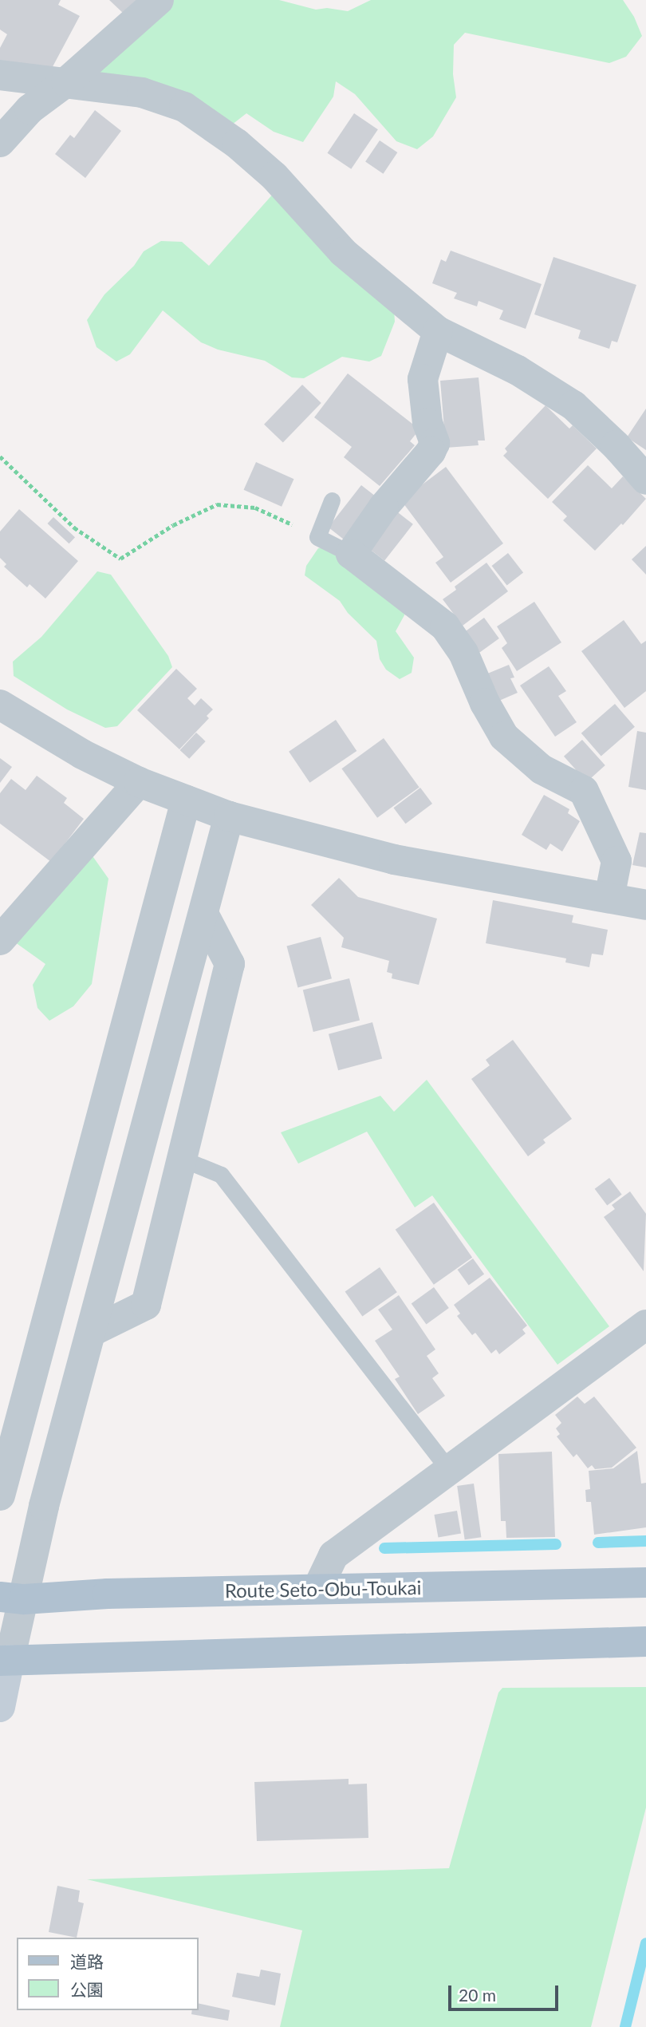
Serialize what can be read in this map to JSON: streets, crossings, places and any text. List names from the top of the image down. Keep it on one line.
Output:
{"streets":{"main road":["Route Seto-Obu-Toukai"]},"legend":["道路","公園"],"scale_bar":"20 m"}
